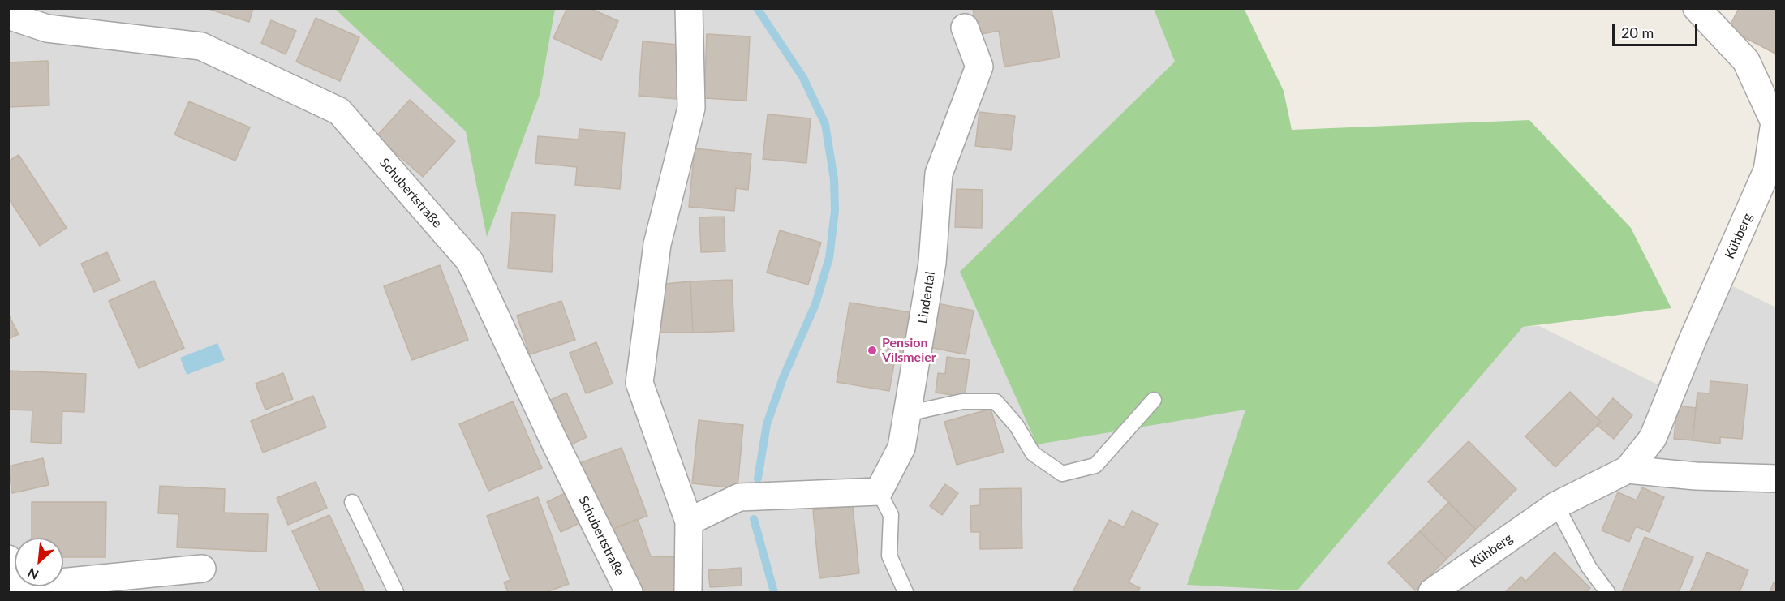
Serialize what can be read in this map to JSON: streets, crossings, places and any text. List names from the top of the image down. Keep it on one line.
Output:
{"streets":{"street":["Schubertstraße","Kühberg","Lindental"]},"places":["Pension Vilsmeier"],"scale_bar":"20 m","north":"bottom left"}
